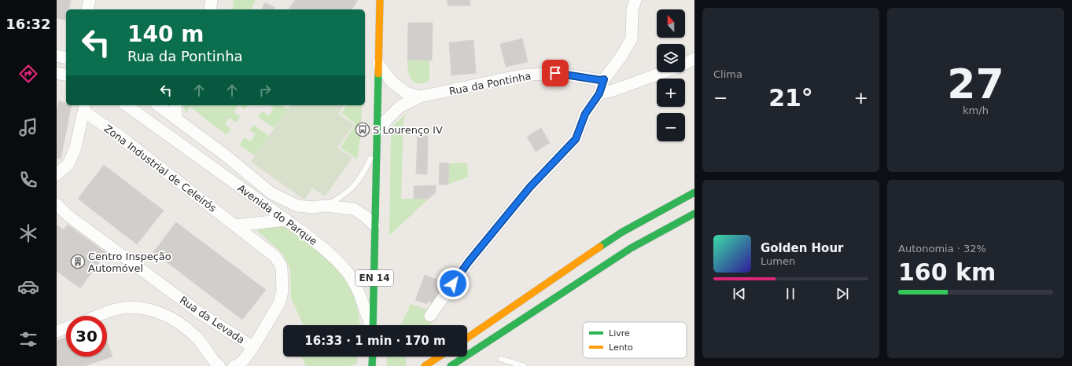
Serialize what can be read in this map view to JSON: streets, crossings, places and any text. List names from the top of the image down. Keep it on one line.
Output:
{"streets":{"main road":["EN 14"],"street":["Rua da Pontinha","Zona Industrial de Celeirós","Avenida do Parque","Rua da Levada"]},"crossings":[["Rua da Pontinha","EN 14"],["Zona Industrial de Celeirós","Rua da Levada"],["Avenida do Parque","EN 14"]],"places":{"bus stop":["S Lourenço IV"],"building":["Centro Inspeção Automóvel"]},"legend":["Livre","Lento"],"north":"top","page":{"tabs":"16:32","tile":["Clima",["27","km/h"],["Autonomia · 32%","160 km"]],"map_buttons":["+","−"],"turn":["140 m","Rua da Pontinha"],"heat":["−","21°","+"],"song":["Golden Hour","Lumen"],"limit":"30","trip":"16:33 · 1 min · 170 m"}}
